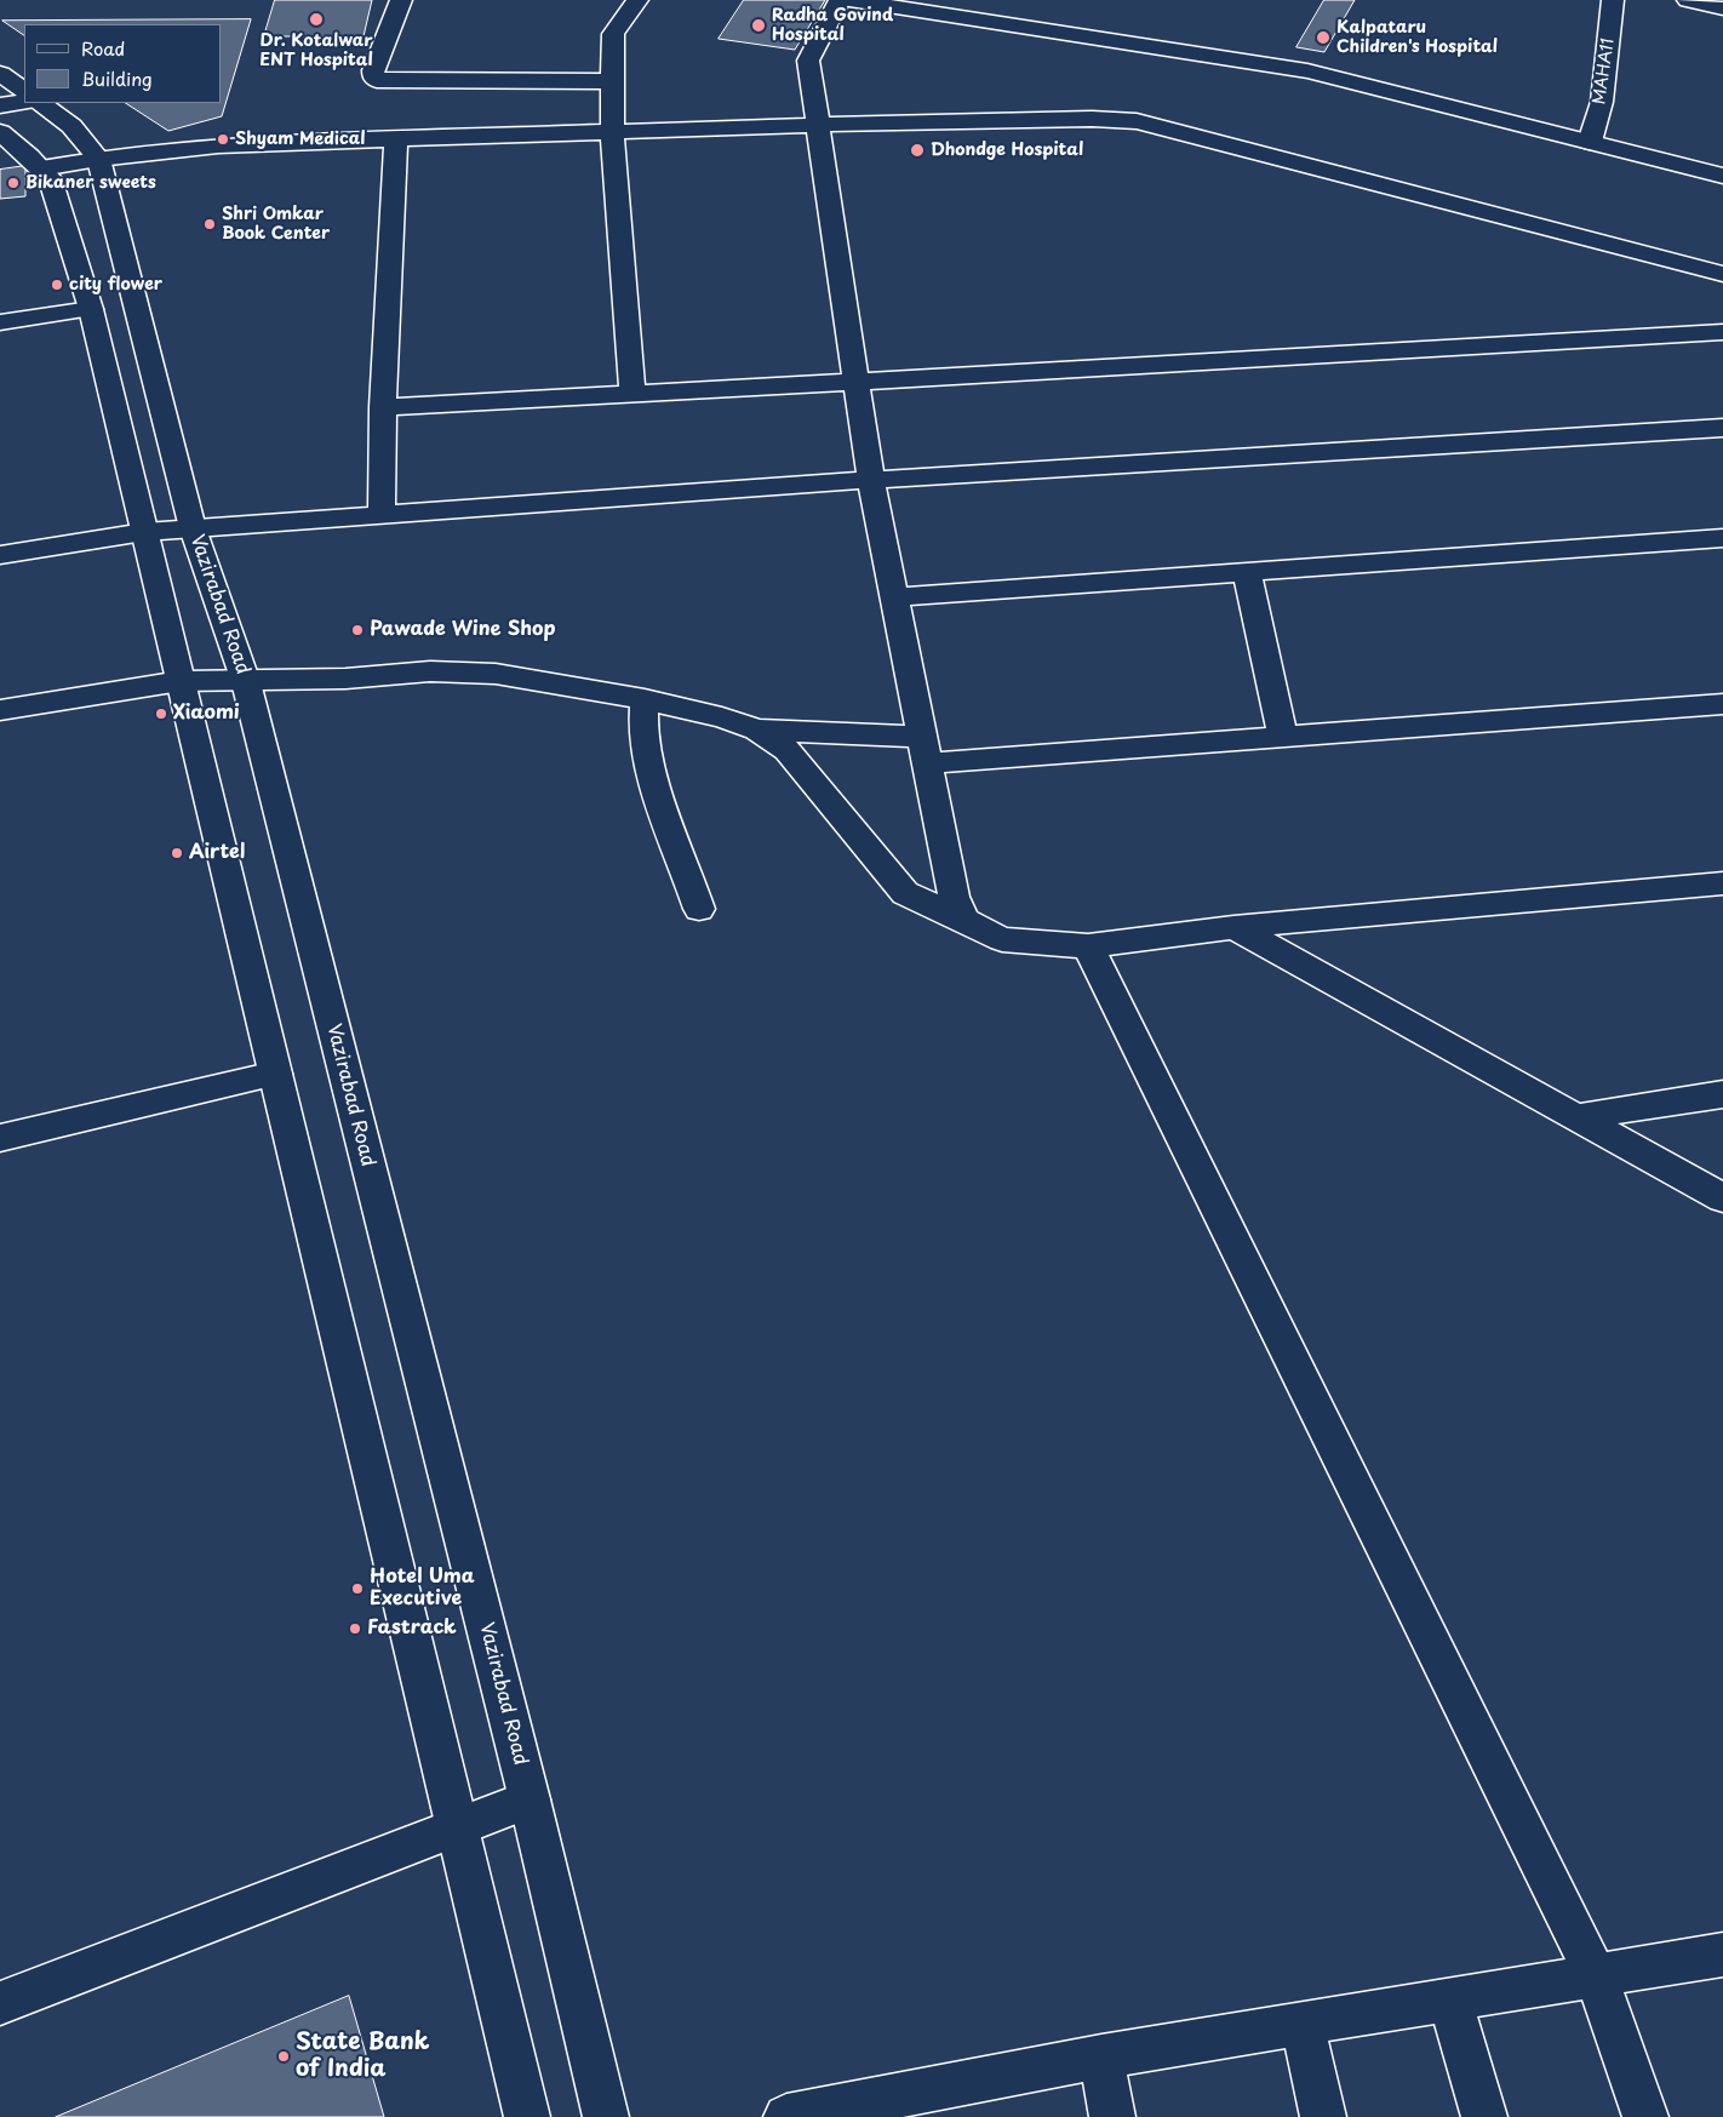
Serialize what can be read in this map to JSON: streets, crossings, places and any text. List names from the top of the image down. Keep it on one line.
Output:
{"streets":{"street":["MAHA11","Vazirabad Road"]},"places":["Dr. Kotalwar ENT Hospital","Radha Govind Hospital","Kalpataru Children's Hospital","Shyam Medical","Dhondge Hospital","Bikaner sweets","Shri Omkar Book Center","city flower","Pawade Wine Shop","Xiaomi","Airtel","Hotel Uma Executive","Fastrack","State Bank of India"],"legend":["Road","Building"]}
